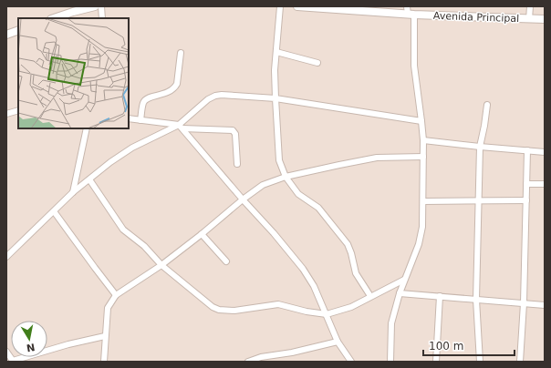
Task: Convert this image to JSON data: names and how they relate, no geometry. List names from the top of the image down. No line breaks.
{"streets":{"main road":["Avenida Principal"]},"scale_bar":"100 m","north":"bottom"}
